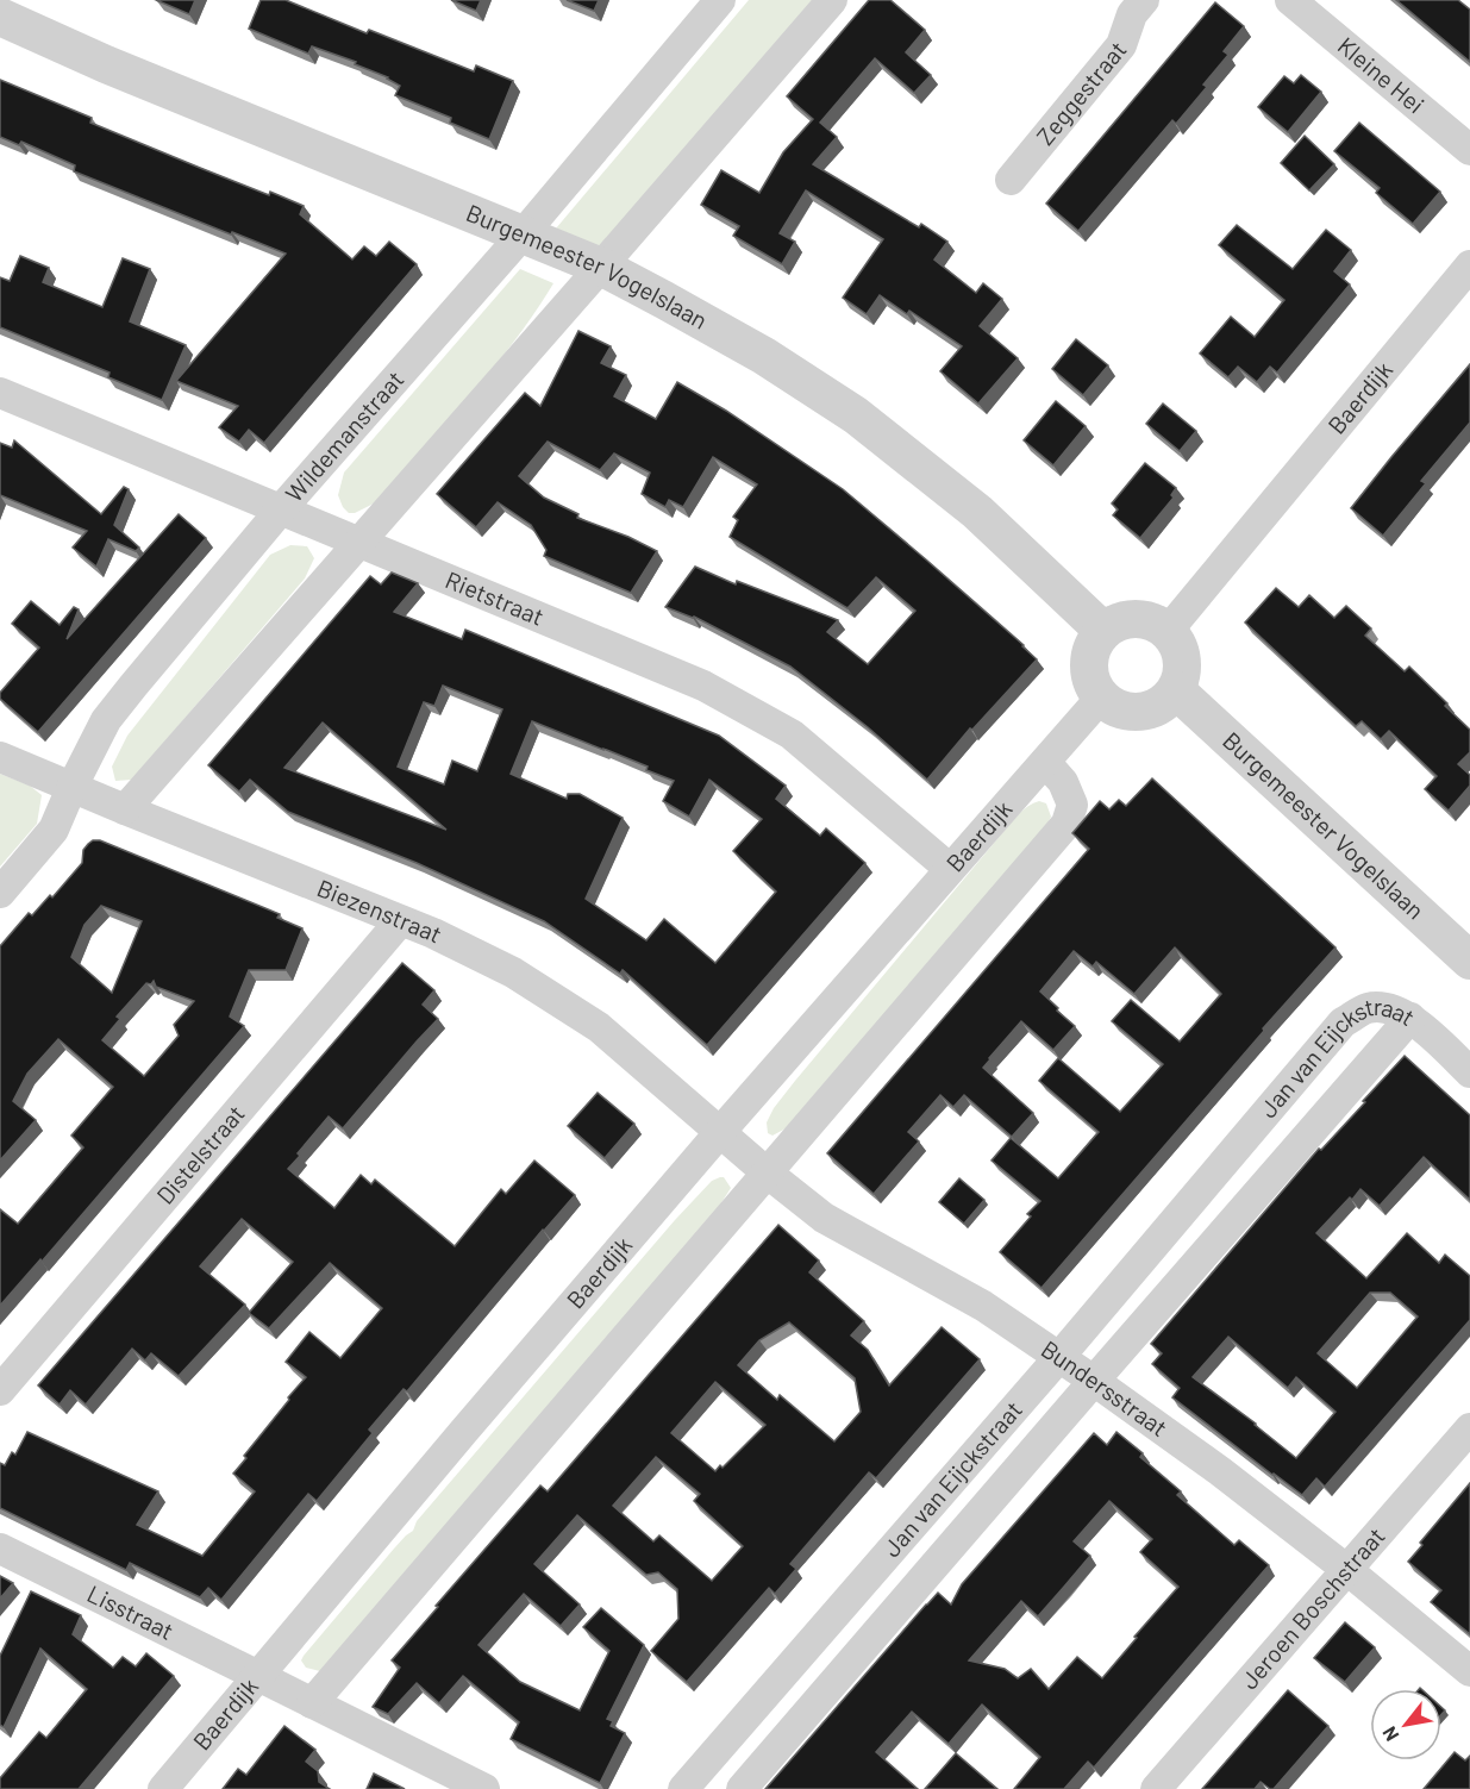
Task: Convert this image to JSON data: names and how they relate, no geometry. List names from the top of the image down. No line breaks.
{"streets":{"street":["Kleine Hei","Zeggestraat","Burgemeester Vogelslaan","Baerdijk","Wildemanstraat","Rietstraat","Biezenstraat","Jan van Eijckstraat","Distelstraat","Bundersstraat","Jeroen Boschstraat","Lisstraat"]},"crossings":[["Burgemeester Vogelslaan","Baerdijk"],["Burgemeester Vogelslaan","Wildemanstraat"],["Baerdijk","Rietstraat"],["Baerdijk","Biezenstraat"],["Baerdijk","Bundersstraat"],["Baerdijk","Lisstraat"],["Wildemanstraat","Rietstraat"],["Wildemanstraat","Biezenstraat"],["Biezenstraat","Distelstraat"],["Biezenstraat","Bundersstraat"],["Jan van Eijckstraat","Bundersstraat"],["Bundersstraat","Jeroen Boschstraat"]],"north":"bottom left"}
